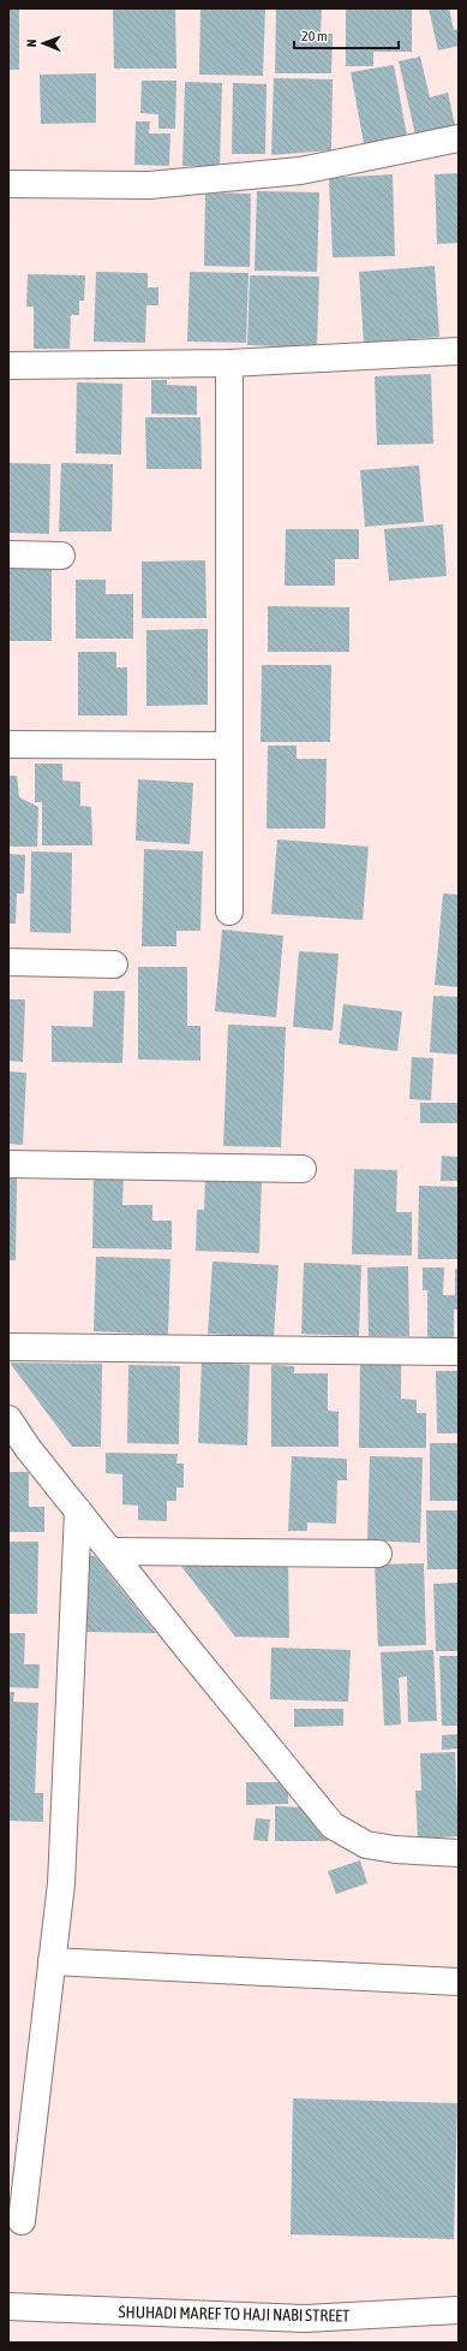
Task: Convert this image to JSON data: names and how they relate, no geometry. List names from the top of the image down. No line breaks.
{"streets":{"street":["SHUHADI MAREF TO HAJI NABI STREET"]},"scale_bar":"20 m","north":"left"}
